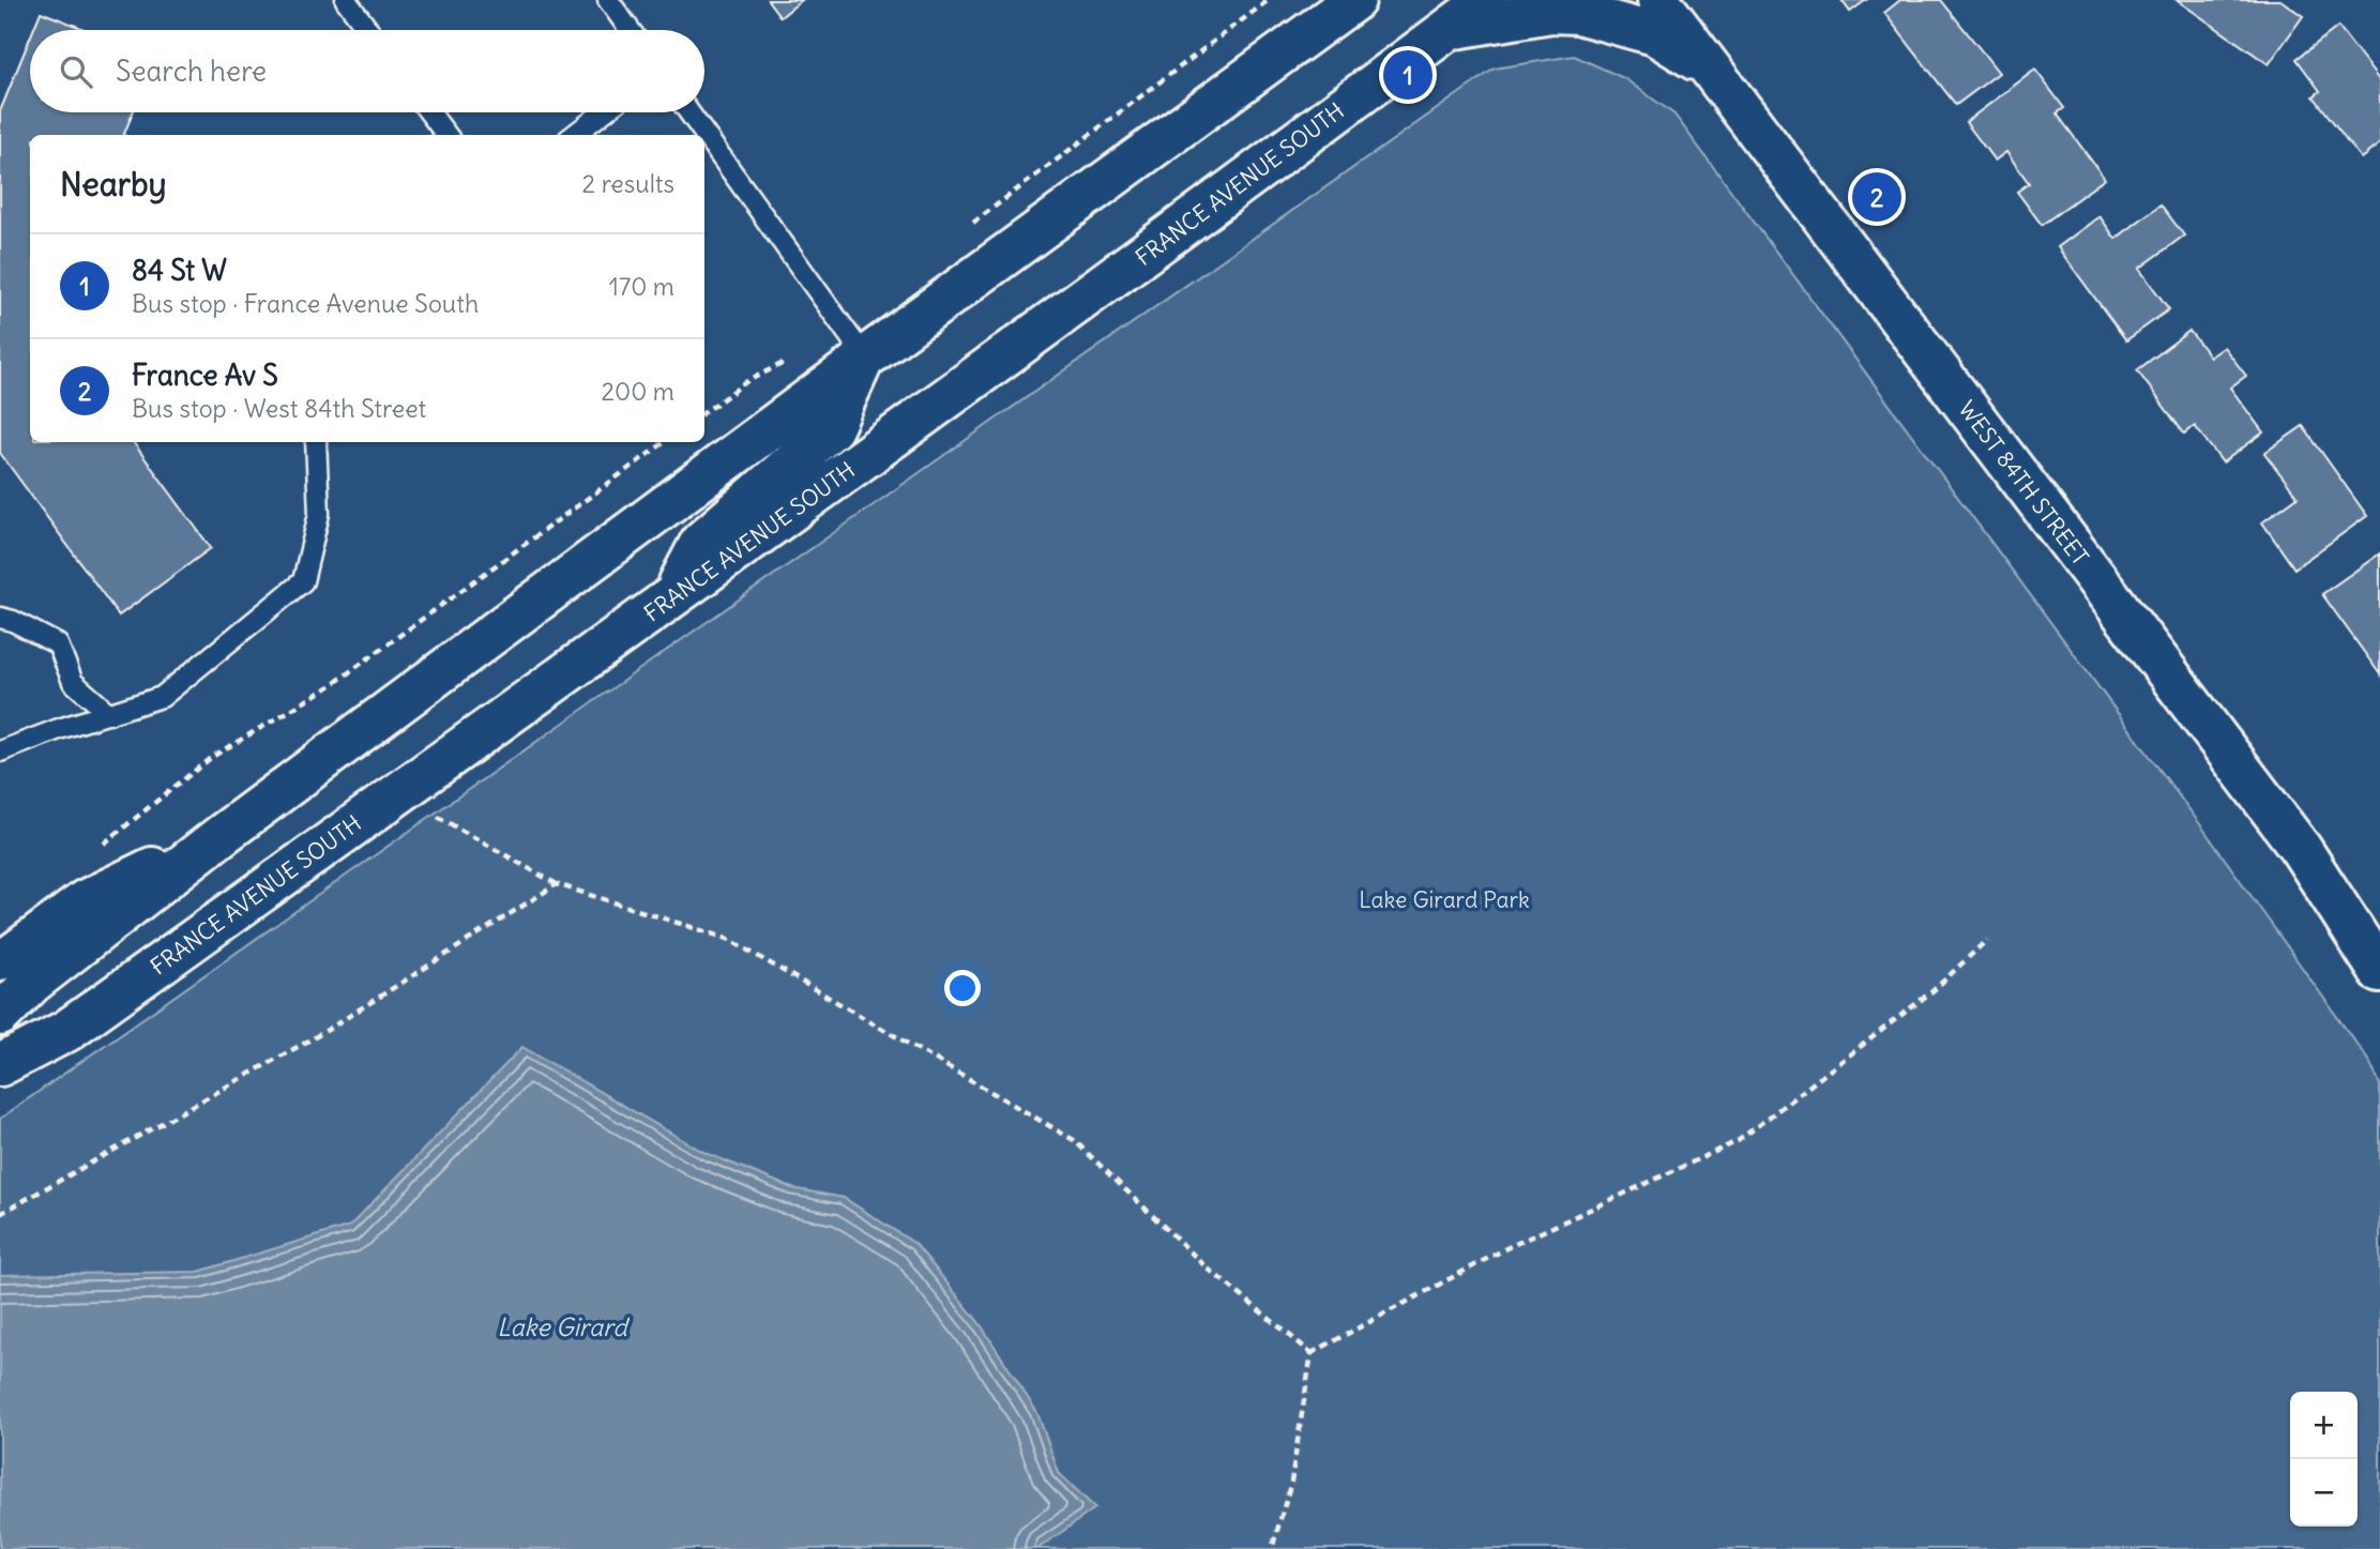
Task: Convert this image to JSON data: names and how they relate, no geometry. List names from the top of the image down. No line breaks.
{"streets":{"main road":["FRANCE AVENUE SOUTH","WEST 84TH STREET"]},"water":["Lake Girard"],"parks":["Lake Girard Park"],"page":{"search":"Search here","pins":["1","2"],"heading":["Nearby","2 results"],"list":[{"mark":"1","name":"84 St W","note":"Bus stop · France Avenue South","value":"170 m"},{"mark":"2","name":"France Av S","note":"Bus stop · West 84th Street","value":"200 m"}],"map_buttons":["+","−"]}}
